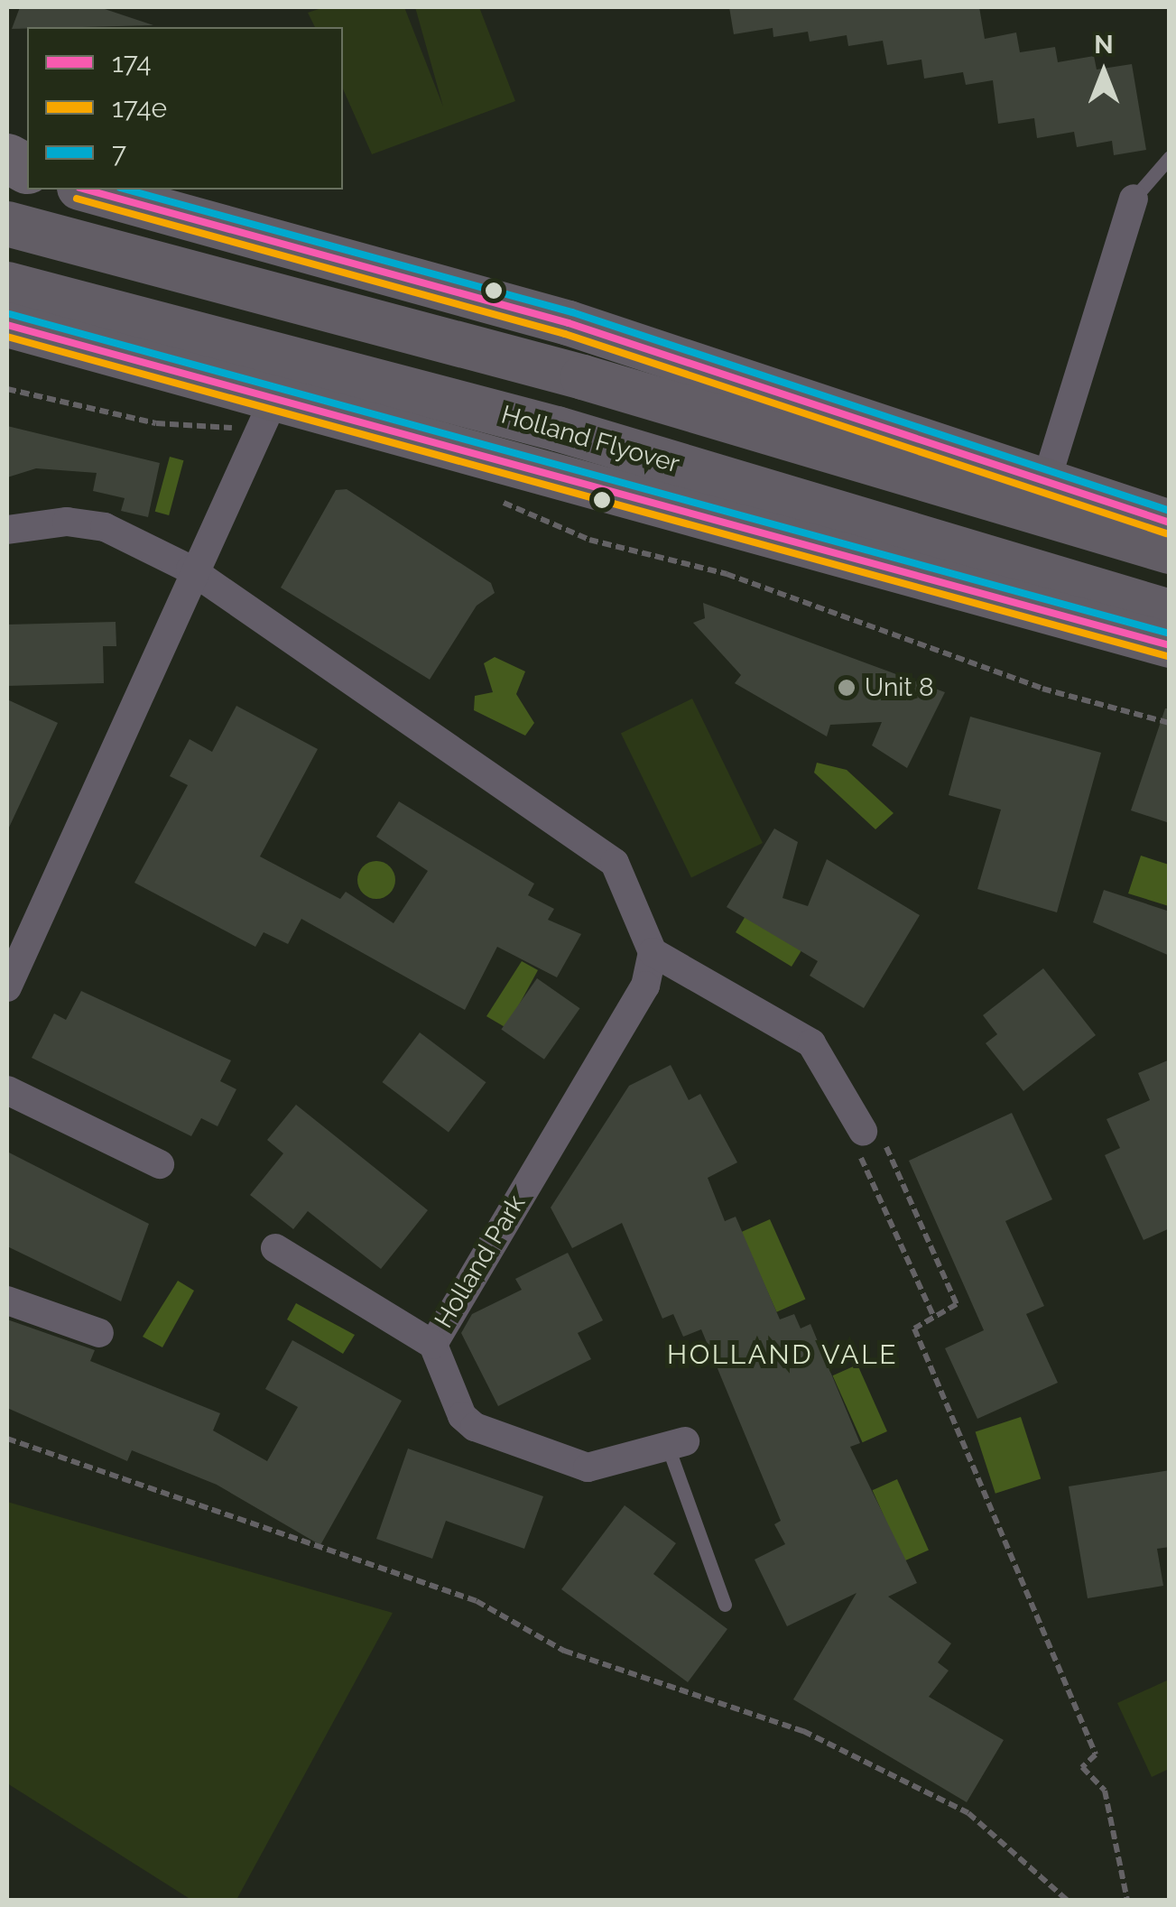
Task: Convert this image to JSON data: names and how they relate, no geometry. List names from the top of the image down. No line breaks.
{"streets":{"main road":["Holland Flyover"],"street":["Holland Park"]},"districts":["HOLLAND VALE"],"places":["Unit 8"],"lines":["transit line 174","transit line 7","transit line 174e"],"legend":["174","174e","7"],"north":"top"}
